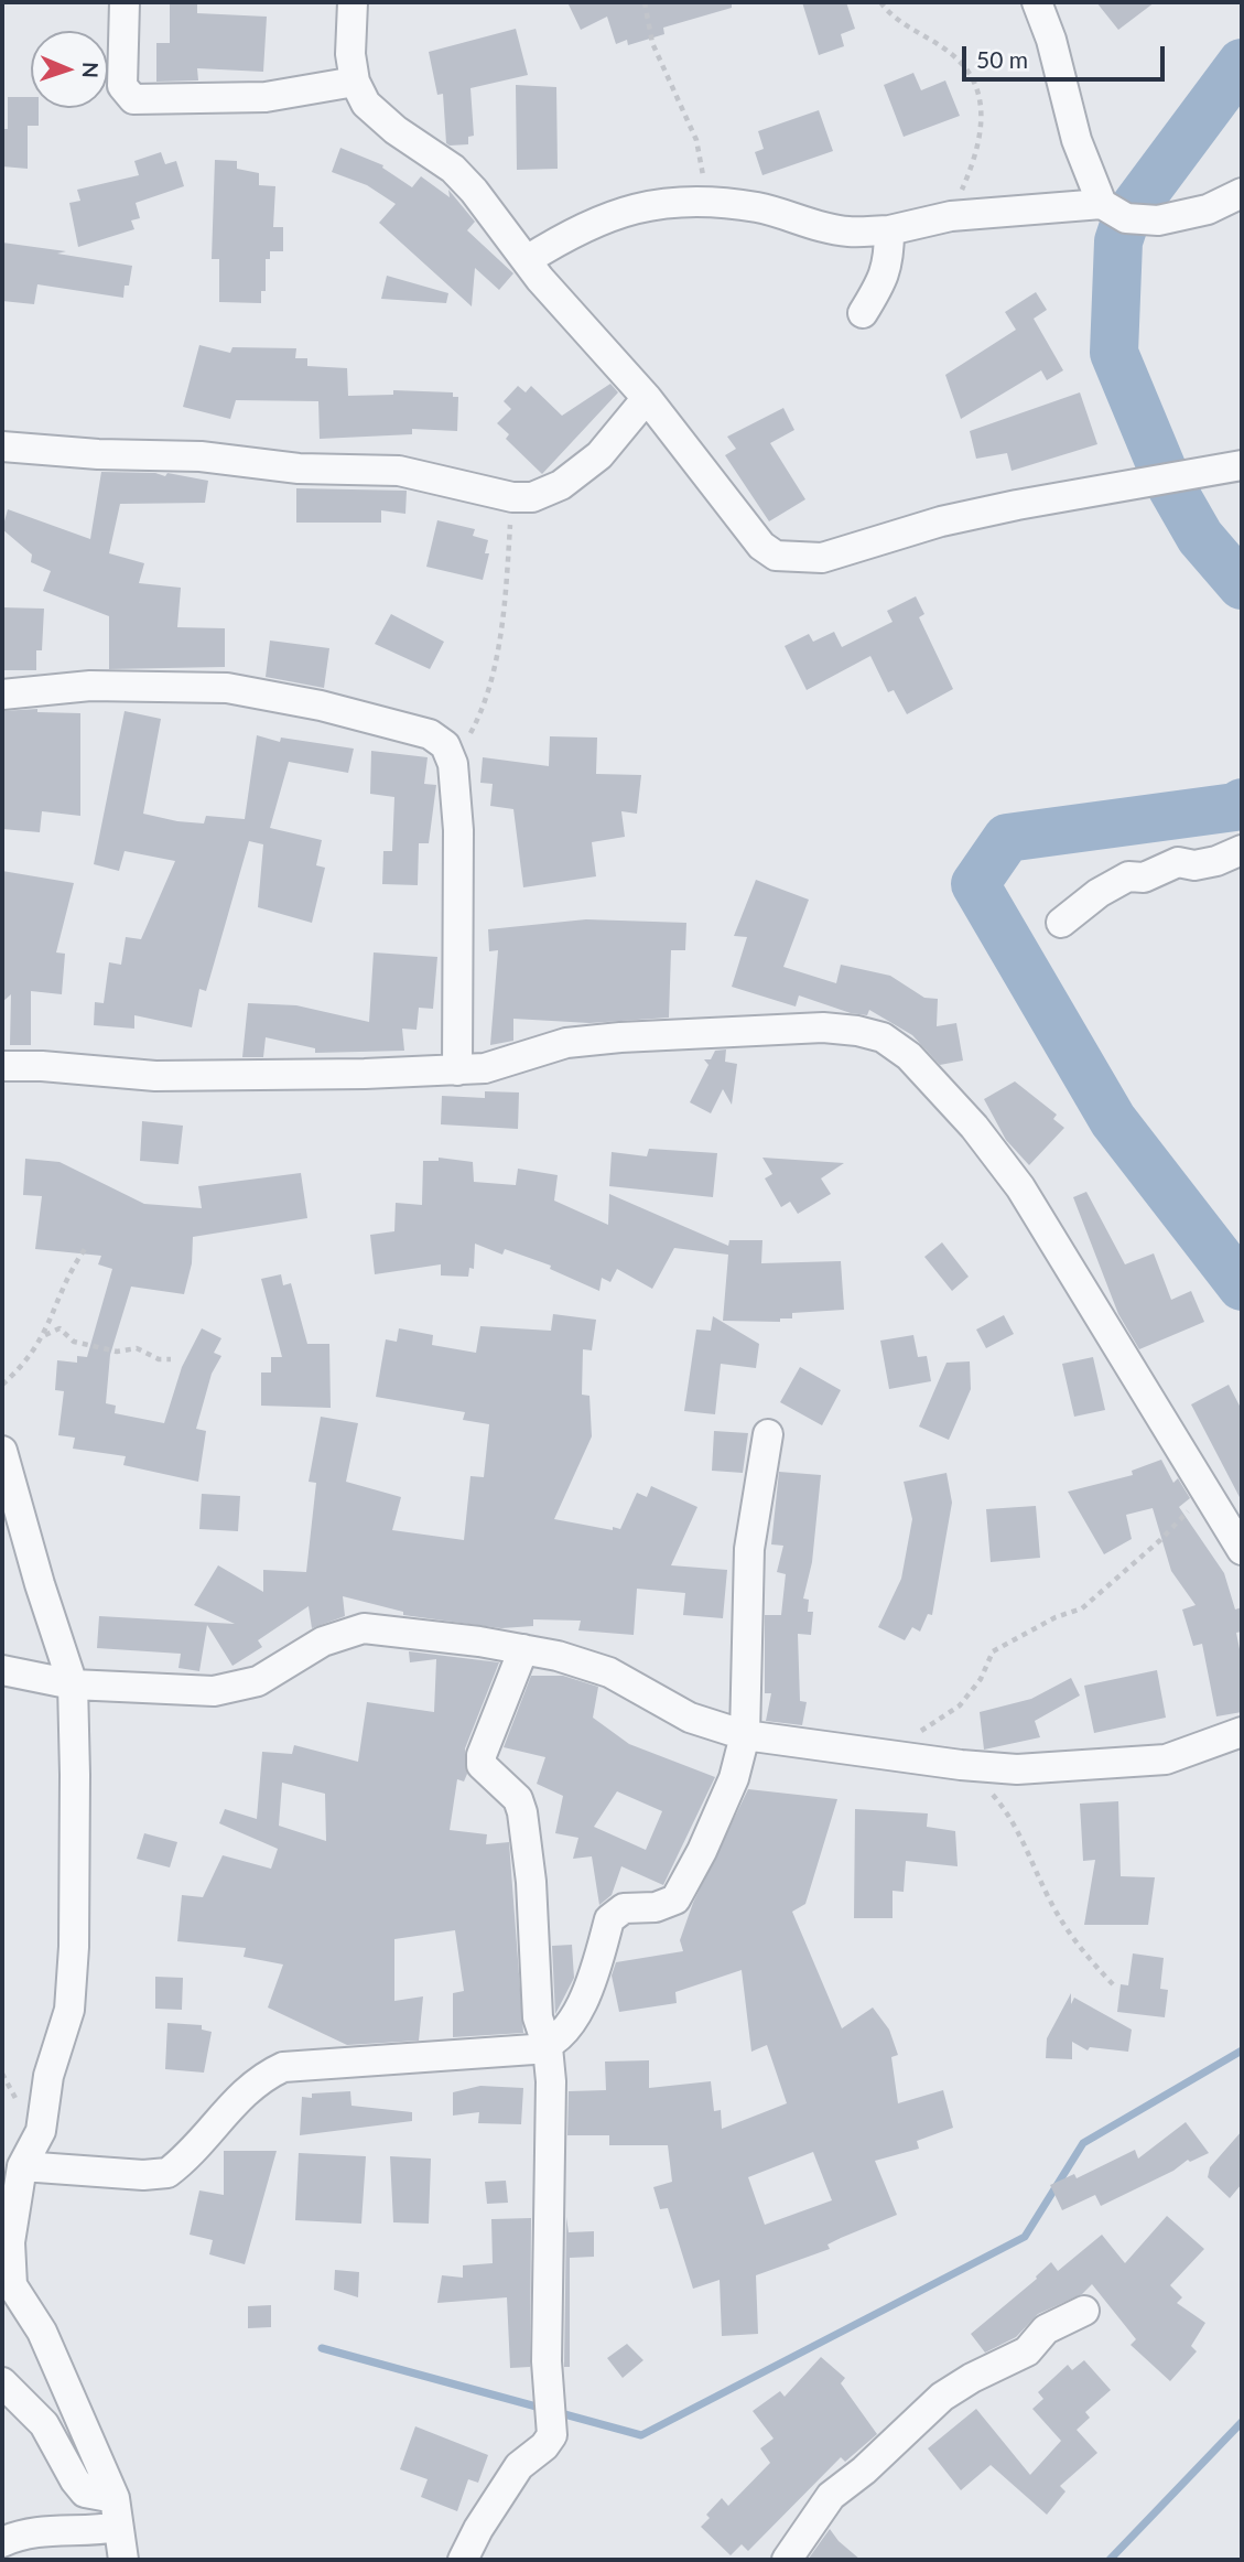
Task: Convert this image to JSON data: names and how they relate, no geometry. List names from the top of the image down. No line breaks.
{"scale_bar":"50 m","north":"right"}
